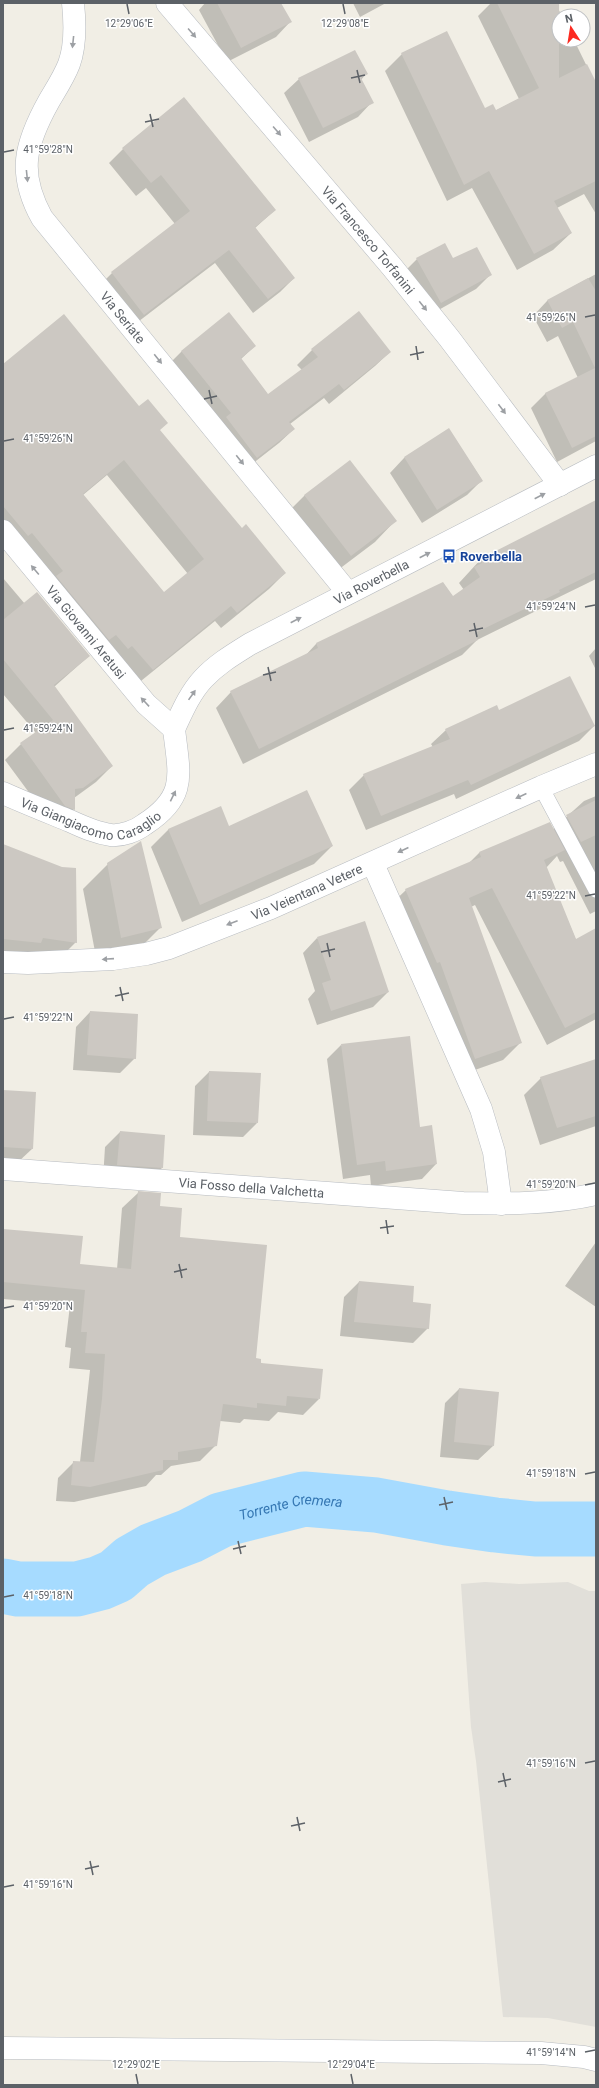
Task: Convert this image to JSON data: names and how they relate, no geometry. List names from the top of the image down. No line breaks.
{"streets":{"street":["Via Francesco Torfanini","Via Seriate","Via Roverbella","Via Giovanni Aretusi","Via Giangiacomo Caraglio","Via Veientana Vetere","Via Fosso della Valchetta"]},"crossings":[["Via Francesco Torfanini","Via Roverbella"],["Via Seriate","Via Roverbella"],["Via Roverbella","Via Giovanni Aretusi"],["Via Roverbella","Via Giangiacomo Caraglio"],["Via Giovanni Aretusi","Via Giangiacomo Caraglio"]],"one_way":["Via Francesco Torfanini","Via Seriate","Via Roverbella","Via Giovanni Aretusi","Via Veientana Vetere"],"water":["Torrente Cremera"],"places":{"bus stop":["Roverbella"]},"north":"top","coordinates":["12°29'06\"E","12°29'08\"E","41°59'28\"N","41°59'26\"N","41°59'24\"N","41°59'22\"N","41°59'20\"N","41°59'18\"N","41°59'16\"N","41°59'14\"N","12°29'02\"E","12°29'04\"E"]}
